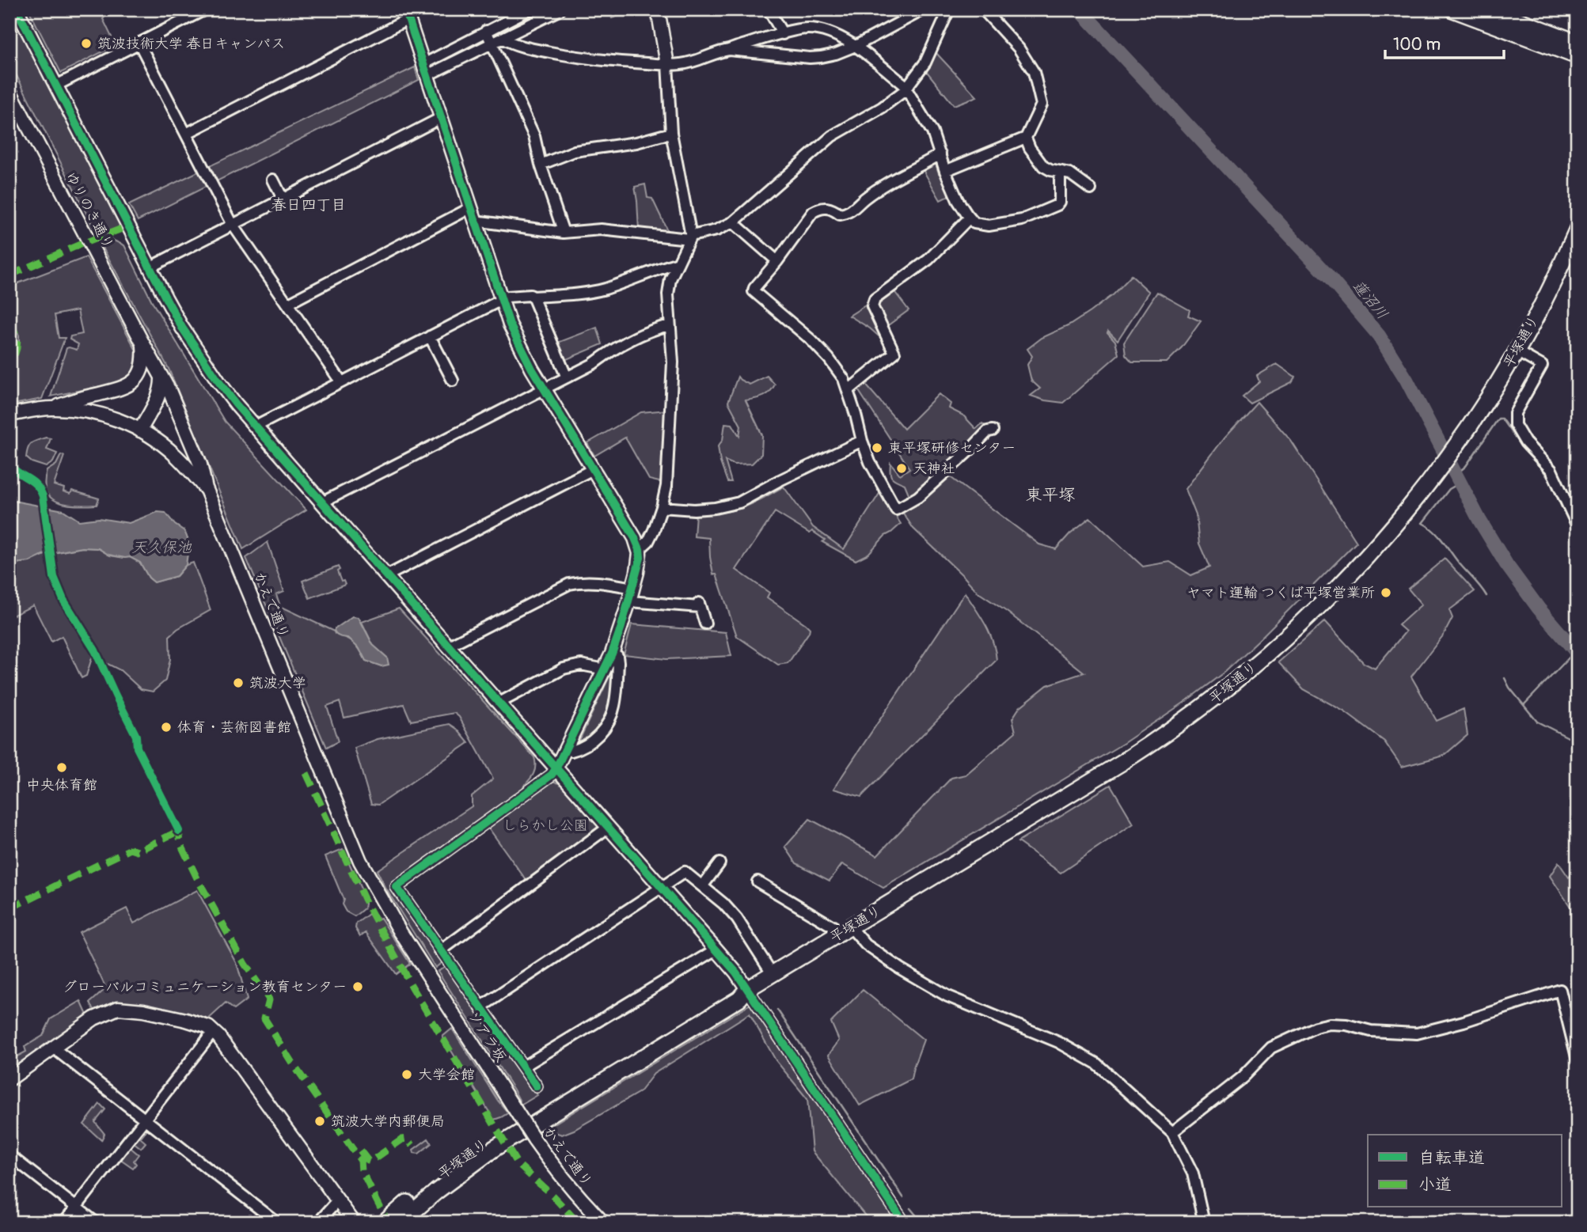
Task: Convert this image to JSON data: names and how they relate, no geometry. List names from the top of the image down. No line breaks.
{"streets":{"main road":["平塚通り"],"street":["ゆりのき通り","かえで通り","ソアラ坂"]},"crossings":[["かえで通り","ソアラ坂"]],"districts":["春日四丁目","東平塚"],"water":["蓮沼川","天久保池"],"parks":["しらかし公園"],"places":["筑波技術大学 春日キャンパス","東平塚研修センター","天神社","ヤマト運輸 つくば平塚営業所","筑波大学","体育・芸術図書館","中央体育館","グローバルコミュニケーション教育センター","大学会館","筑波大学内郵便局"],"legend":["自転車道","小道"],"scale_bar":"100 m"}
